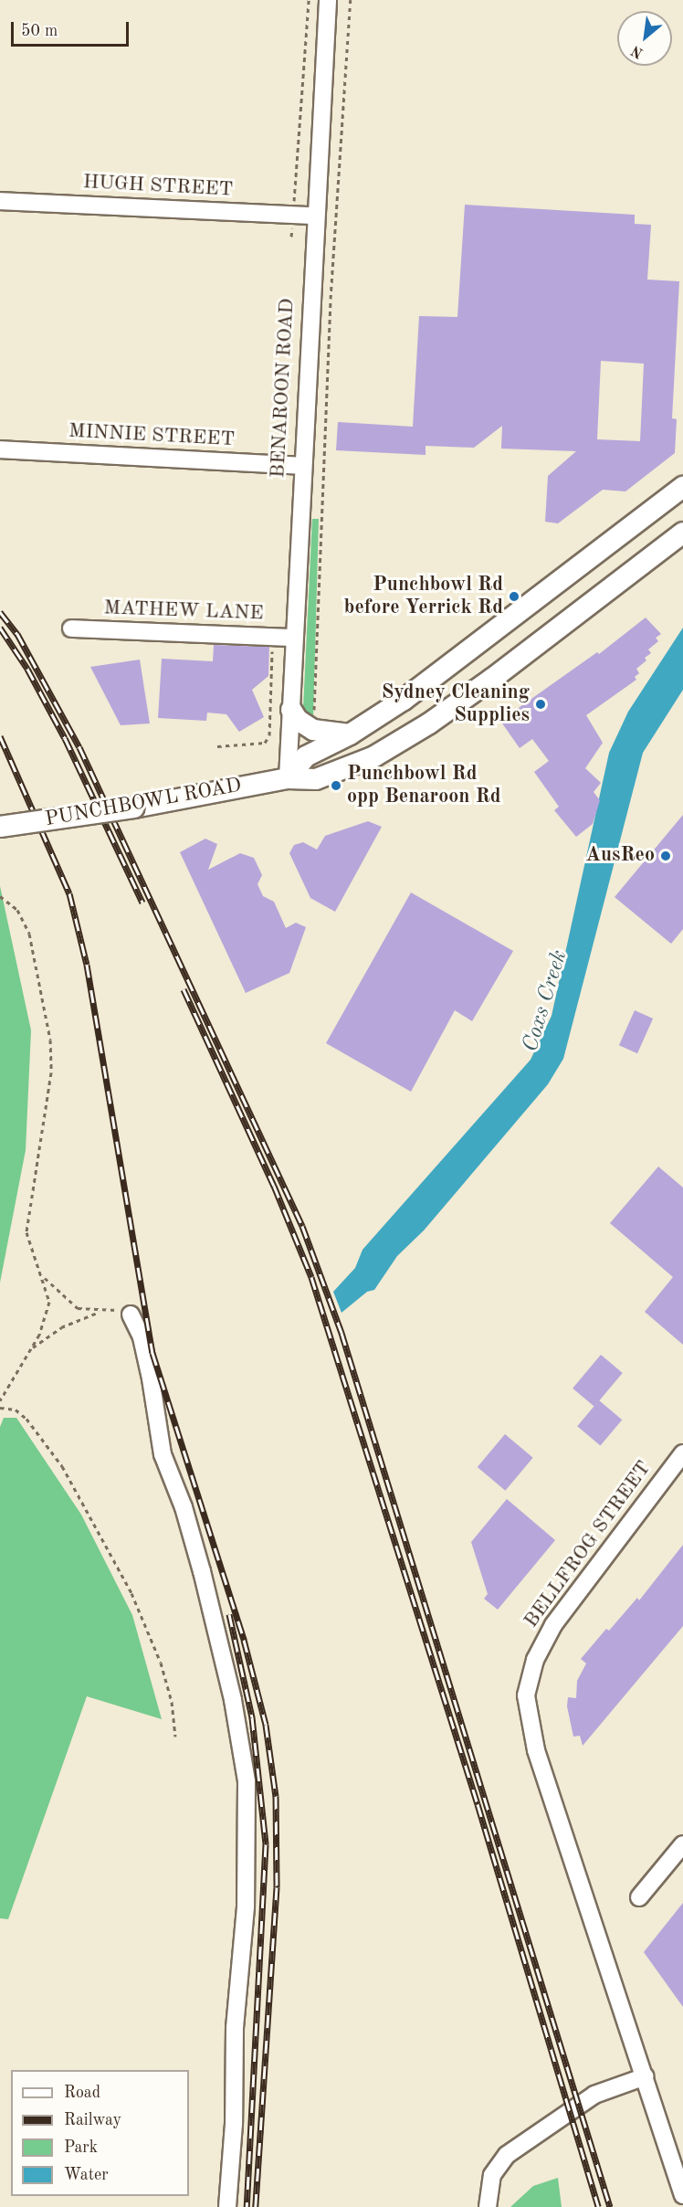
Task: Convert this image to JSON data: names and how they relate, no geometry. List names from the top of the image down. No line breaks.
{"streets":{"main road":["PUNCHBOWL ROAD"],"street":["HUGH STREET","BENAROON ROAD","MINNIE STREET","MATHEW LANE","BELLFROG STREET"]},"crossings":[["HUGH STREET","BENAROON ROAD"],["BENAROON ROAD","MINNIE STREET"],["BENAROON ROAD","MATHEW LANE"],["BENAROON ROAD","PUNCHBOWL ROAD"]],"water":["Coxs Creek"],"places":["Punchbowl Rd before Yerrick Rd","Sydney Cleaning Supplies","Punchbowl Rd opp Benaroon Rd","AusReo"],"legend":["Road","Railway","Park","Water"],"scale_bar":"50 m","north":"bottom left"}
